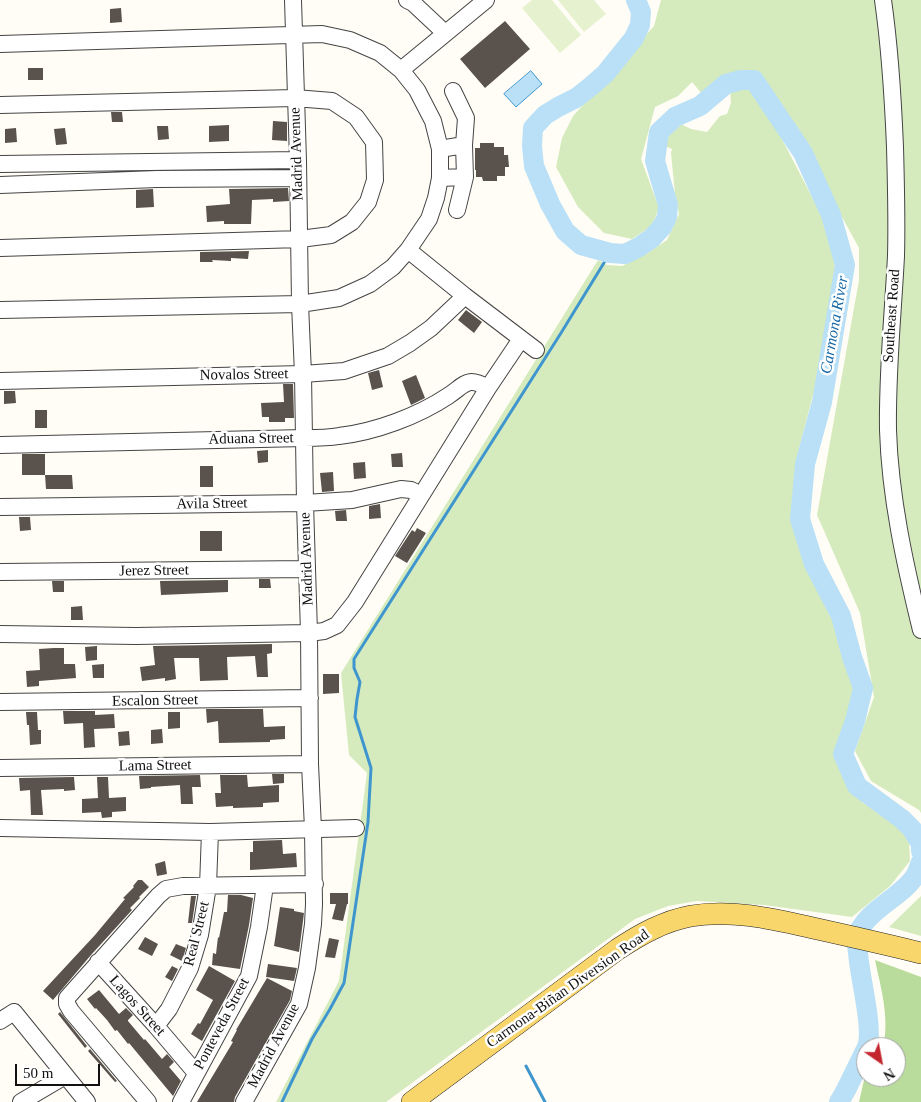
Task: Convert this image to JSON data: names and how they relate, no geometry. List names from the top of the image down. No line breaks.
{"streets":{"main road":["Carmona-Biñan Diversion Road"],"street":["Madrid Avenue","Southeast Road","Novalos Street","Aduana Street","Avila Street","Jerez Street","Escalon Street","Lama Street","Real Street","Lagos Street","Ponteveda Street"]},"crossings":[["Madrid Avenue","Novalos Street"],["Madrid Avenue","Aduana Street"],["Madrid Avenue","Avila Street"],["Madrid Avenue","Jerez Street"],["Madrid Avenue","Escalon Street"],["Madrid Avenue","Lama Street"],["Real Street","Lagos Street"],["Lagos Street","Ponteveda Street"]],"water":["Carmona River"],"scale_bar":"50 m","north":"bottom right"}
